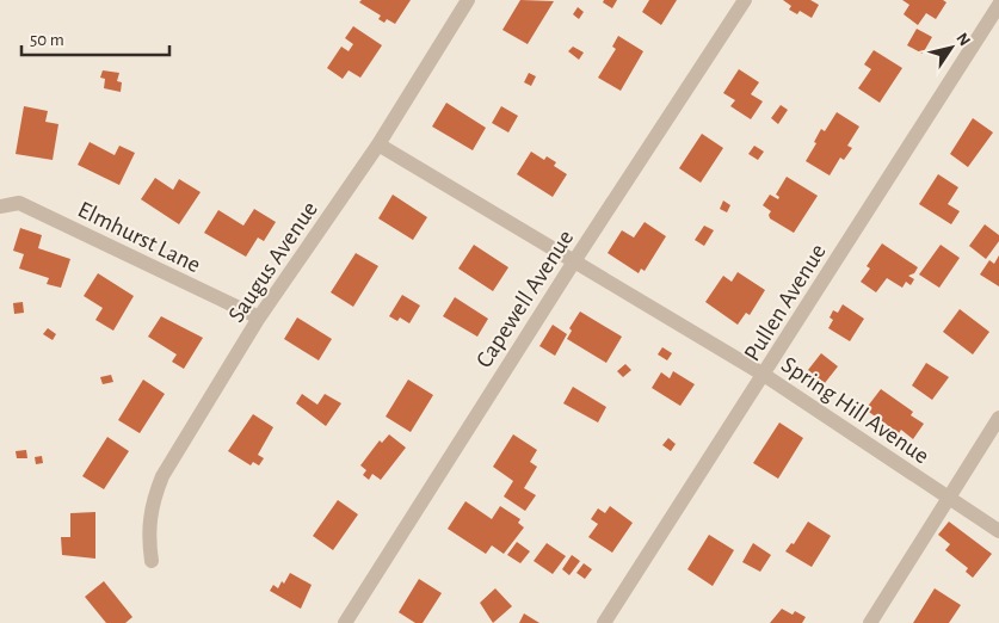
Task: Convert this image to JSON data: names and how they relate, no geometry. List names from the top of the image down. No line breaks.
{"streets":{"street":["Elmhurst Lane","Saugus Avenue","Capewell Avenue","Pullen Avenue","Spring Hill Avenue"]},"crossings":[["Elmhurst Lane","Saugus Avenue"],["Saugus Avenue","Spring Hill Avenue"],["Capewell Avenue","Spring Hill Avenue"],["Pullen Avenue","Spring Hill Avenue"]],"scale_bar":"50 m","north":"top right"}
